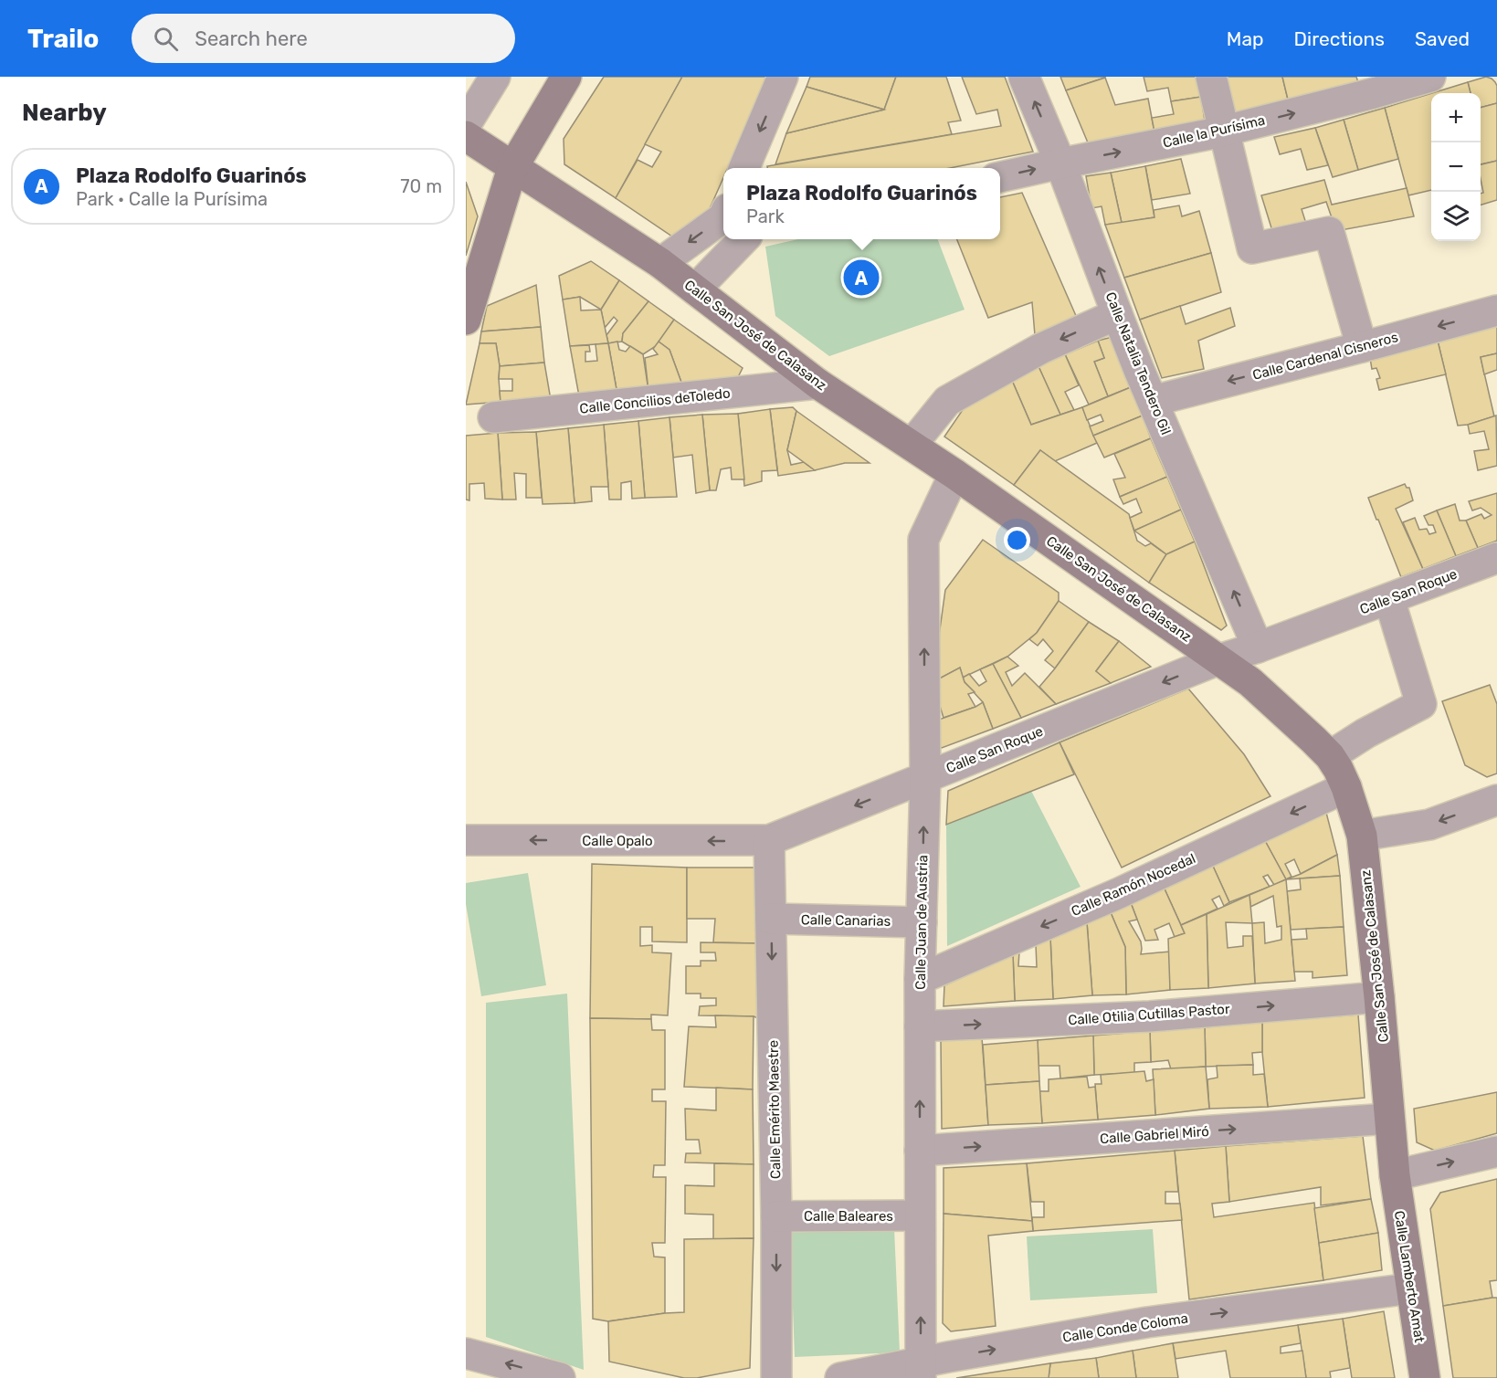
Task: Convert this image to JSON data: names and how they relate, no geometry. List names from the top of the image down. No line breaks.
{"streets":{"street":["Calle la Purísima","Calle San José de Calasanz","Calle Cardenal Cisneros","Calle Natalia Tendero Gil","Calle Concilios deToledo","Calle San Roque","Calle Opalo","Calle Ramón Nocedal","Calle Canarias","Calle Juan de Austria","Calle Otilia Cutillas Pastor","Calle Emérito Maestre","Calle Gabriel Miró","Calle Baleares","Calle Lamberto Amat","Calle Conde Coloma"]},"crossings":[["Calle la Purísima","Calle Natalia Tendero Gil"],["Calle San José de Calasanz","Calle Concilios deToledo"],["Calle San José de Calasanz","Calle San Roque"],["Calle San José de Calasanz","Calle Ramón Nocedal"],["Calle San José de Calasanz","Calle Juan de Austria"],["Calle San José de Calasanz","Calle Otilia Cutillas Pastor"],["Calle San José de Calasanz","Calle Gabriel Miró"],["Calle San José de Calasanz","Calle Lamberto Amat"],["Calle Cardenal Cisneros","Calle Natalia Tendero Gil"],["Calle Natalia Tendero Gil","Calle San Roque"],["Calle San Roque","Calle Opalo"],["Calle San Roque","Calle Juan de Austria"],["Calle San Roque","Calle Emérito Maestre"],["Calle Opalo","Calle Emérito Maestre"],["Calle Ramón Nocedal","Calle Juan de Austria"],["Calle Canarias","Calle Juan de Austria"],["Calle Canarias","Calle Emérito Maestre"],["Calle Juan de Austria","Calle Otilia Cutillas Pastor"],["Calle Juan de Austria","Calle Gabriel Miró"],["Calle Juan de Austria","Calle Baleares"],["Calle Juan de Austria","Calle Conde Coloma"],["Calle Emérito Maestre","Calle Baleares"],["Calle Lamberto Amat","Calle Conde Coloma"]],"one_way":["Calle la Purísima","Calle Cardenal Cisneros","Calle Natalia Tendero Gil","Calle San Roque","Calle Opalo","Calle Ramón Nocedal","Calle Juan de Austria","Calle Otilia Cutillas Pastor","Calle Emérito Maestre","Calle Gabriel Miró","Calle Conde Coloma"],"page":{"header":"Trailo","search":"Search here","nav":["Map","Directions","Saved"],"heading":"Nearby","map_buttons":["+","−"],"list":[{"mark":"A","name":"Plaza Rodolfo Guarinós","note":"Park · Calle la Purísima","value":"70 m"}],"popup":["Plaza Rodolfo Guarinós","Park"],"pins":"A"}}
